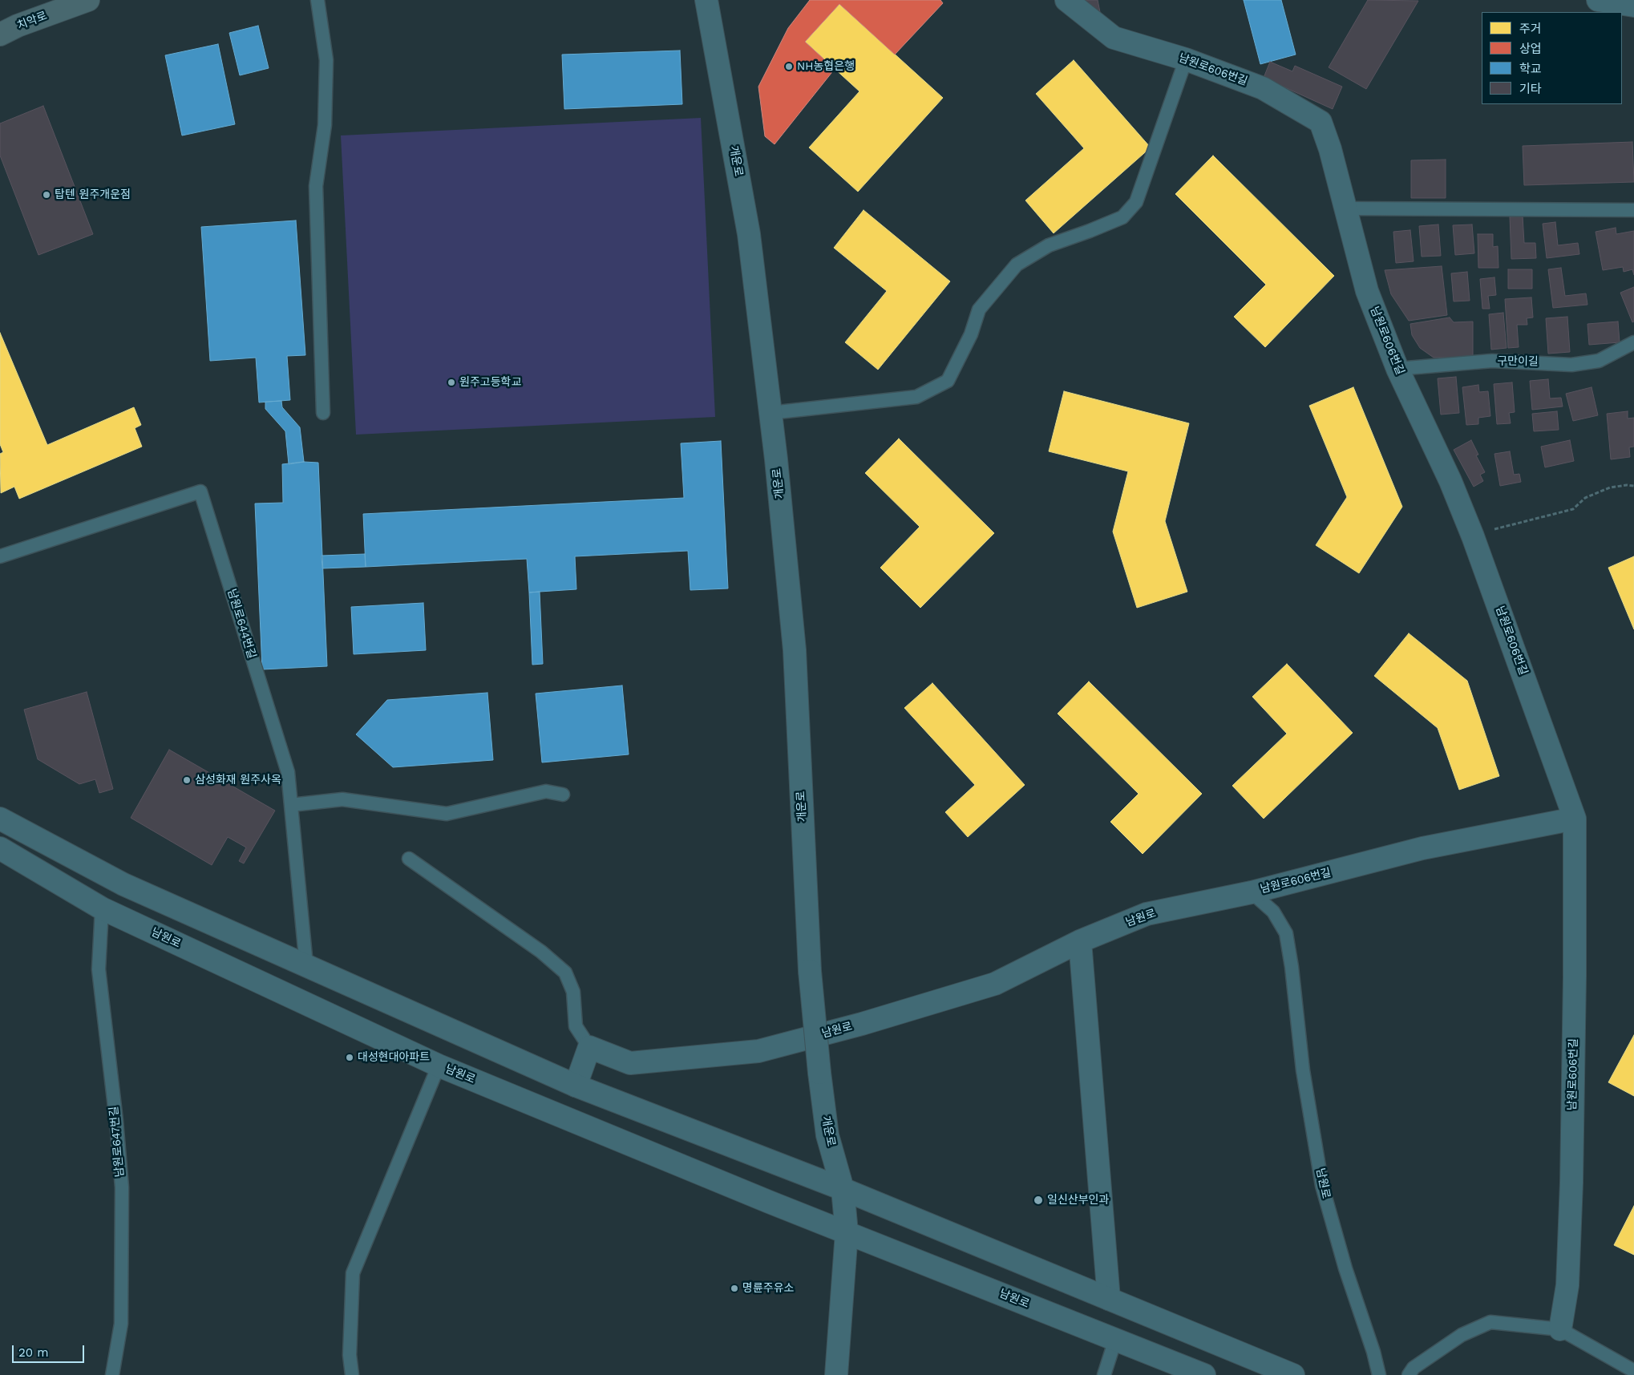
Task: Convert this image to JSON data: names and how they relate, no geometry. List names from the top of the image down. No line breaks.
{"streets":{"main road":["치악로"],"street":["남원로606번길","개운로","남원로"],"lane":["구만이길","남원로644번길","남원로647번길"]},"crossings":[["남원로606번길","구만이길"],["남원로606번길","남원로"],["남원로","남원로647번길"]],"places":["NH농협은행","탑텐 원주개운점","원주고등학교","삼성화재 원주사옥","대성현대아파트","일신산부인과","명륜주유소"],"legend":["주거","상업","학교","기타"],"scale_bar":"20 m"}
